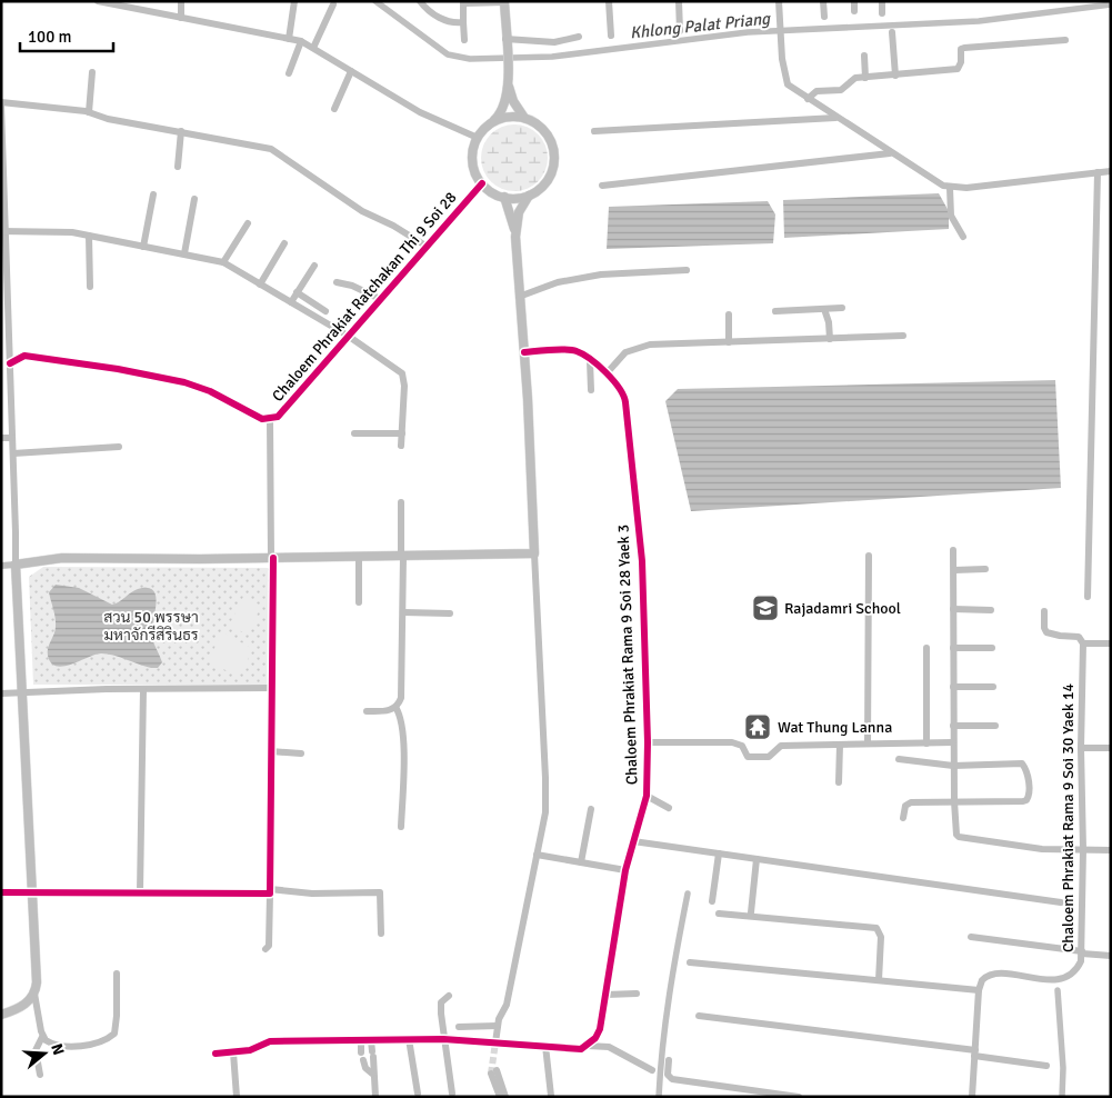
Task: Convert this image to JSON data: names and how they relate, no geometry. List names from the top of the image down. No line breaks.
{"streets":{"street":["Chaloem Phrakiat Ratchakan Thi 9 Soi 28","Chaloem Phrakiat Rama 9 Soi 28 Yaek 3","Chaloem Phrakiat Rama 9 Soi 30 Yaek 14"]},"water":["Khlong Palat Priang"],"parks":["สวน 50 พรรษา มหาจักรีสิรินธร"],"places":{"school or university":["Rajadamri School"],"temple":["Wat Thung Lanna"]},"scale_bar":"100 m","north":"right"}
